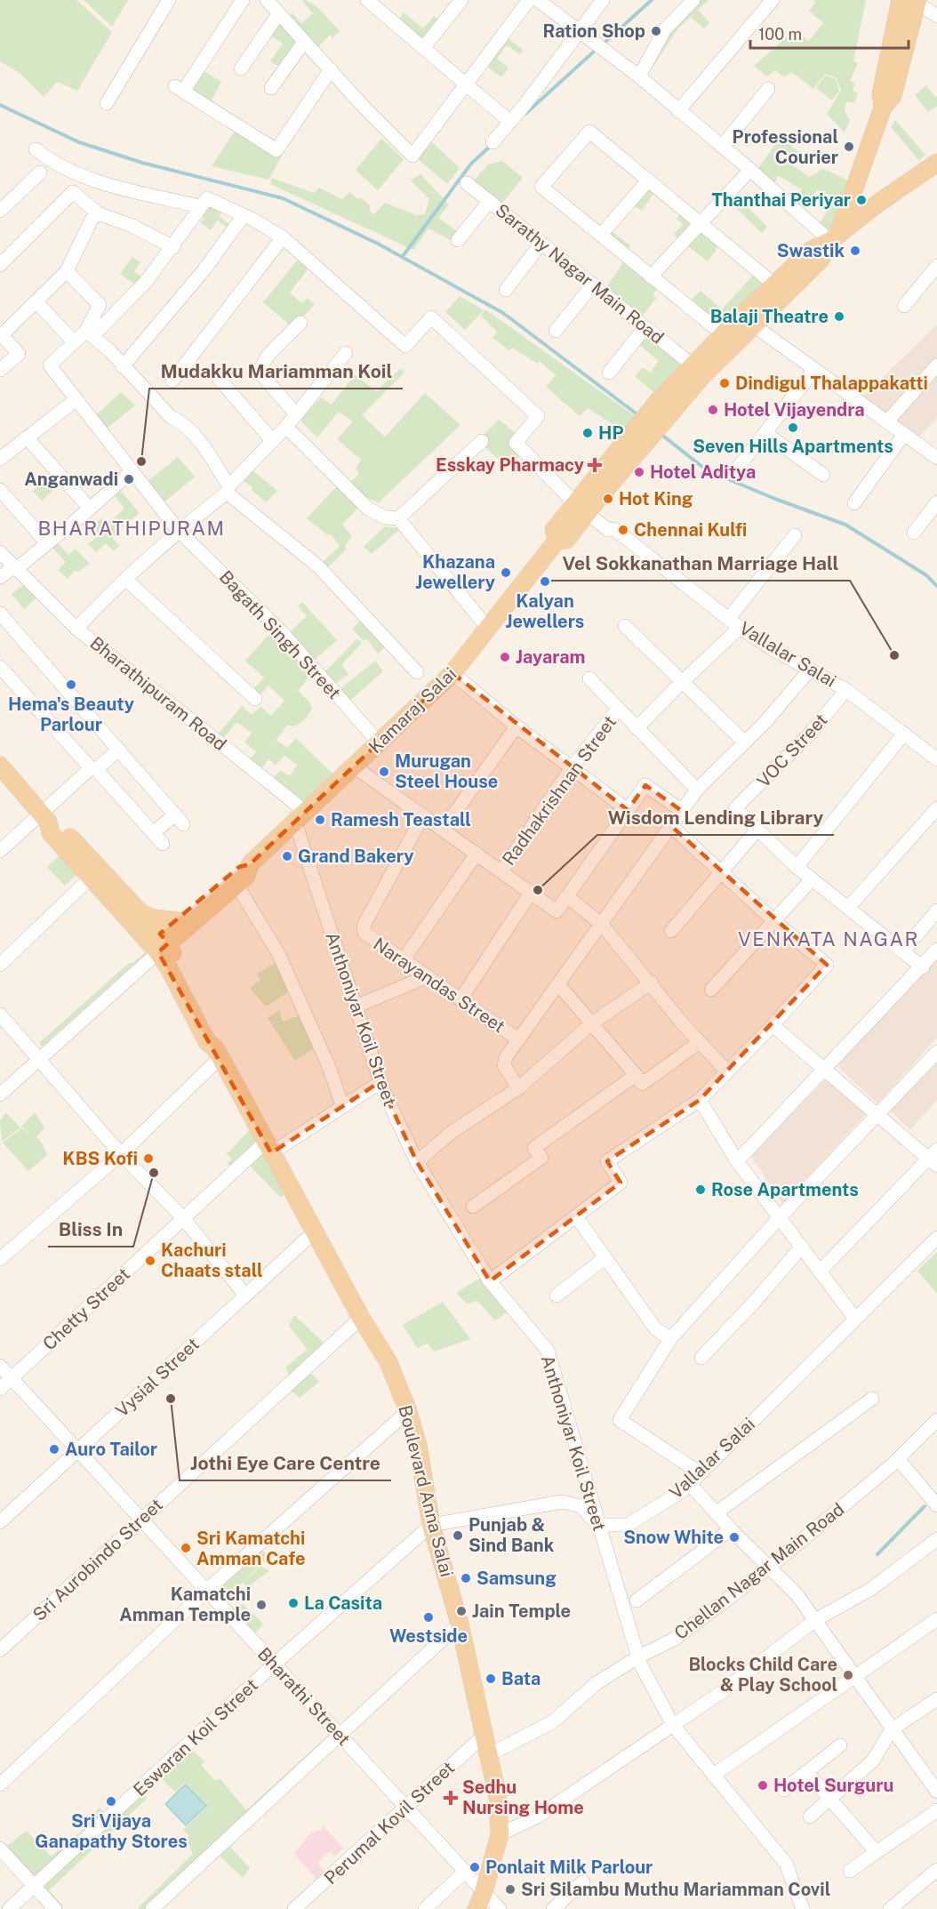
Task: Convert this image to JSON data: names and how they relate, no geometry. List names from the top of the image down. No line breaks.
{"streets":{"main road":["Kamaraj Salai","Boulevard Anna Salai"],"street":["Sarathy Nagar Main Road","Bagath Singh Street","Vallalar Salai","Bharathipuram Road","VOC Street","Radhakrishnan Street","Narayandas Street","Anthoniyar Koil Street","Chetty Street","Vysial Street","Sri Aurobindo Street","Chellan Nagar Main Road","Bharathi Street","Eswaran Koil Street","Perumal Kovil Street"]},"crossings":[["Sarathy Nagar Main Road","Kamaraj Salai"],["Bagath Singh Street","Kamaraj Salai"],["Vallalar Salai","Kamaraj Salai"],["Vallalar Salai","VOC Street"],["Vallalar Salai","Anthoniyar Koil Street"],["Bharathipuram Road","Kamaraj Salai"],["Bharathipuram Road","Anthoniyar Koil Street"],["Kamaraj Salai","Anthoniyar Koil Street"],["Kamaraj Salai","Boulevard Anna Salai"],["Anthoniyar Koil Street","Chetty Street"],["Anthoniyar Koil Street","Chellan Nagar Main Road"],["Chetty Street","Boulevard Anna Salai"],["Chetty Street","Bharathi Street"],["Vysial Street","Boulevard Anna Salai"],["Vysial Street","Bharathi Street"],["Boulevard Anna Salai","Sri Aurobindo Street"],["Boulevard Anna Salai","Chellan Nagar Main Road"],["Boulevard Anna Salai","Bharathi Street"],["Boulevard Anna Salai","Eswaran Koil Street"],["Boulevard Anna Salai","Perumal Kovil Street"],["Sri Aurobindo Street","Bharathi Street"],["Bharathi Street","Eswaran Koil Street"],["Bharathi Street","Perumal Kovil Street"]],"districts":["BHARATHIPURAM","VENKATA NAGAR"],"places":{"other":["Ration Shop","Professional Courier","Thanthai Periyar","Swastik","Balaji Theatre","Dindigul Thalappakatti","Hotel Vijayendra","Seven Hills Apartments","HP","Mudakku Mariamman Koil","Hotel Aditya","Anganwadi","Hot King","Chennai Kulfi","Khazana Jewellery","Kalyan Jewellers","Vel Sokkanathan Marriage Hall","Jayaram","Hema's Beauty Parlour","Murugan Steel House","Ramesh Teastall","Grand Bakery","Wisdom Lending Library","KBS Kofi","Bliss In","Rose Apartments","Kachuri Chaats stall","Jothi Eye Care Centre","Auro Tailor","Punjab & Sind Bank","Snow White","Sri Kamatchi Amman Cafe","Samsung","La Casita","Kamatchi Amman Temple","Jain Temple","Westside","Blocks Child Care & Play School","Bata","Hotel Surguru","Sri Vijaya Ganapathy Stores","Ponlait Milk Parlour","Sri Silambu Muthu Mariamman Covil"],"health":["Esskay Pharmacy","Sedhu Nursing Home"]},"scale_bar":"100 m"}
